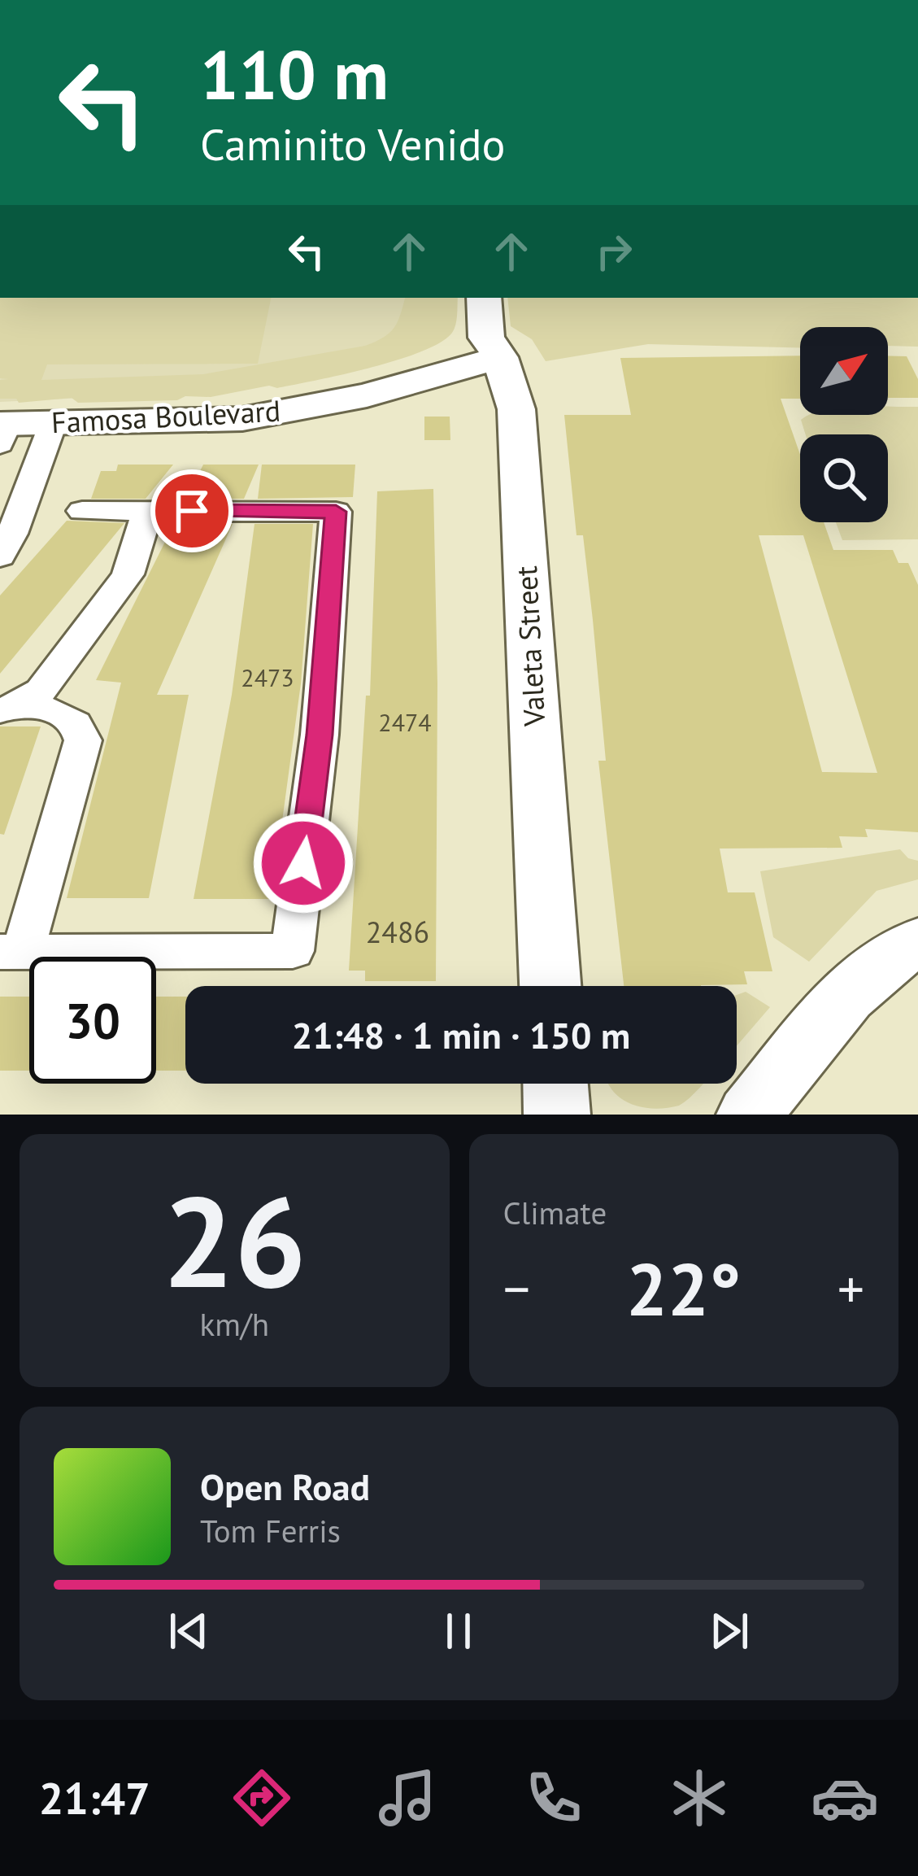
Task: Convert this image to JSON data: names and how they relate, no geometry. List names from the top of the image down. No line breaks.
{"streets":{"street":["Famosa Boulevard","Valeta Street"]},"crossings":[["Famosa Boulevard","Valeta Street"]],"house_numbers":["2473","2474","2486"],"north":"top right","page":{"turn":["110 m","Caminito Venido"],"limit":"30","trip":"21:48 · 1 min · 150 m","tile":[["26","km/h"],"Climate"],"heat":["−","22°","+"],"song":["Open Road","Tom Ferris"],"tabs":"21:47"}}
